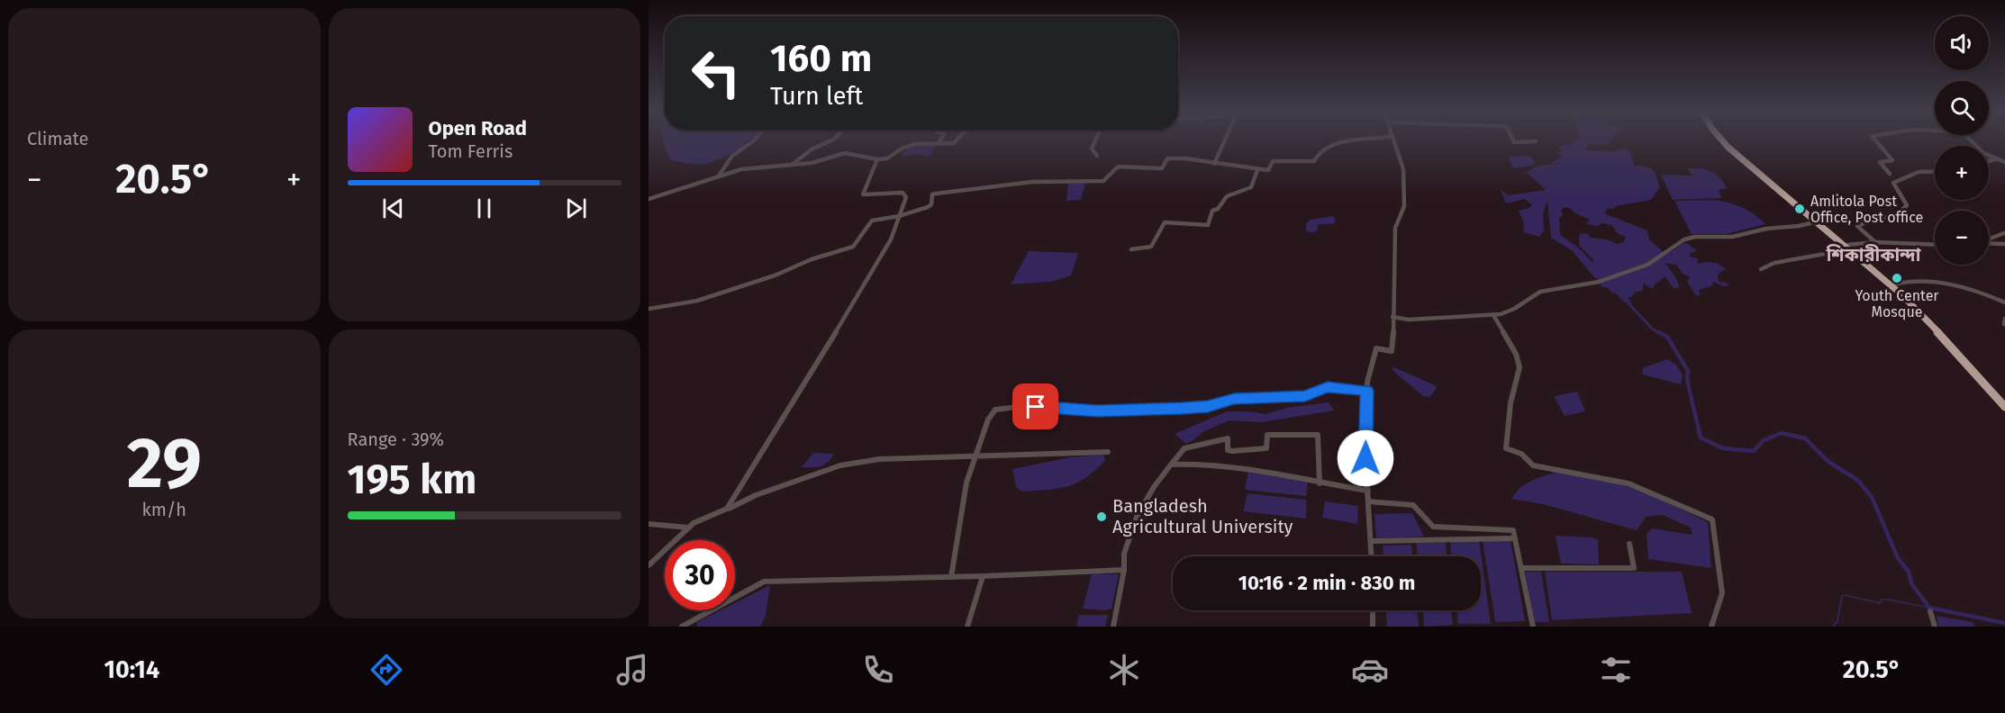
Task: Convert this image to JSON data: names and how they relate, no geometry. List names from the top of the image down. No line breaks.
{"districts":["শিকারীকান্দা"],"places":["Amlitola Post Office, Post office","Youth Center Mosque","Bangladesh Agricultural University"],"page":{"tile":["Climate",["29","km/h"],["Range · 39%","195 km"]],"map_buttons":["+","−"],"turn":["160 m","Turn left"],"song":["Open Road","Tom Ferris"],"heat":["−","20.5°","+"],"limit":"30","trip":"10:16 · 2 min · 830 m","tabs":["10:14","20.5°"]}}
